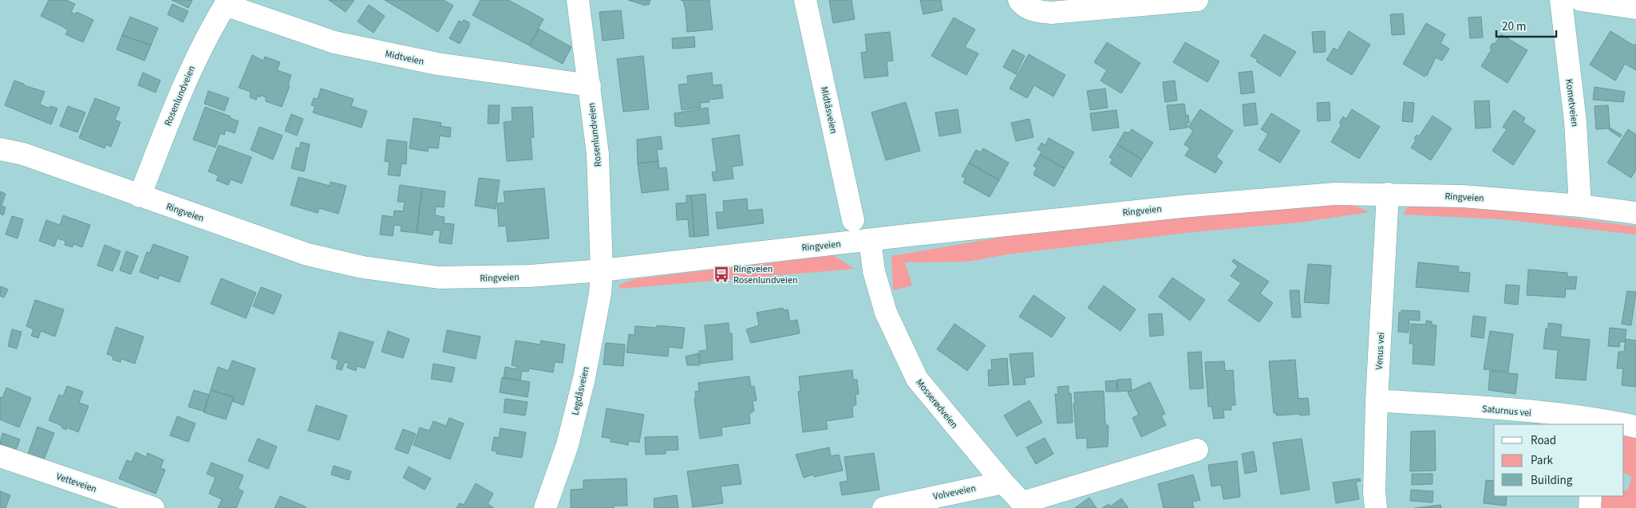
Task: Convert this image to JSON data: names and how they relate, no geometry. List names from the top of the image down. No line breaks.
{"streets":{"street":["Midtveien","Rosenlundveien","Kometveien","Midtåsveien","Ringveien","Venus vei","Legdåsveien","Mosserødveien","Saturnus vei","Vetteveien","Volveveien"]},"crossings":[["Midtveien","Rosenlundveien"],["Rosenlundveien","Ringveien"],["Rosenlundveien","Legdåsveien"],["Kometveien","Ringveien"],["Ringveien","Venus vei"],["Ringveien","Legdåsveien"],["Ringveien","Mosserødveien"],["Venus vei","Saturnus vei"],["Mosserødveien","Volveveien"]],"places":{"bus stop":["Ringveien Rosenlundveien"]},"legend":["Road","Park","Building"],"scale_bar":"20 m"}
